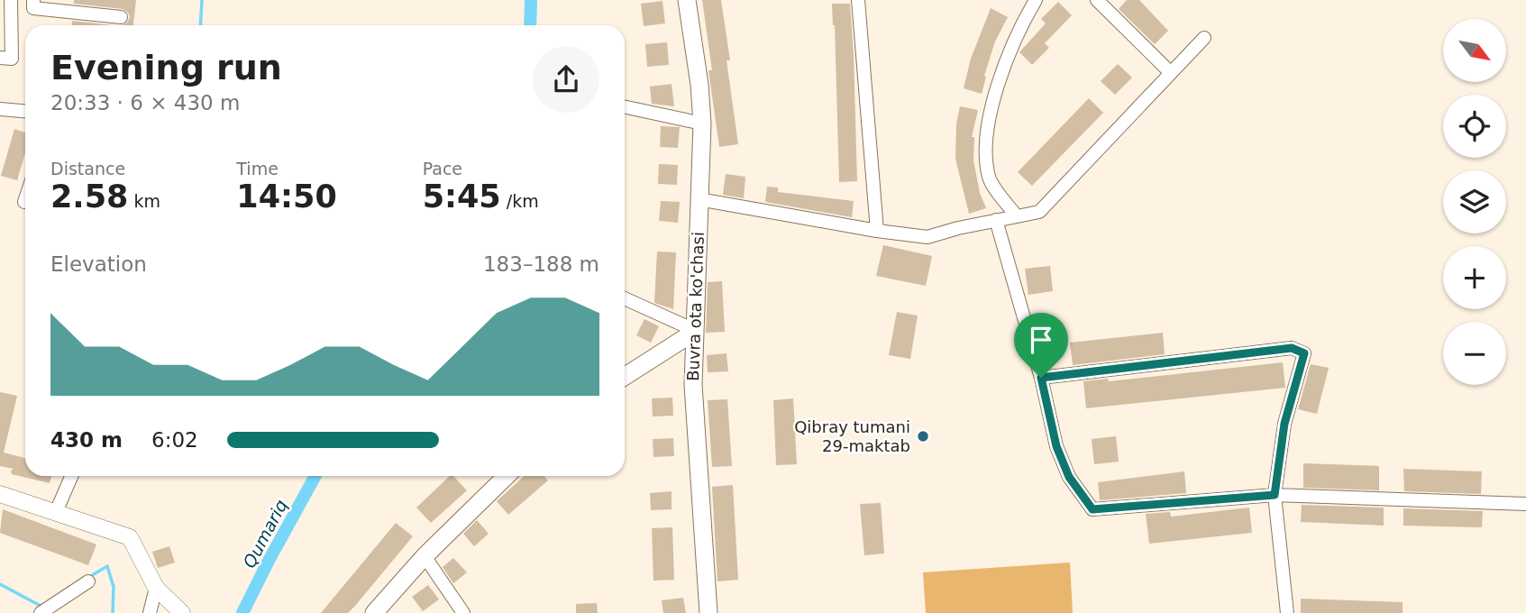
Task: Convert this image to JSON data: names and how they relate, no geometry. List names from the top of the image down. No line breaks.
{"streets":{"main road":["Buvra ota ko'chasi"]},"water":["Qumariq"],"places":["Qibray tumani 29-maktab"],"north":"bottom right","page":{"map_buttons":["+","−"],"heading":["Evening run","20:33 · 6 × 430 m"],"stats":[["Distance","2.58 km"],["Time","14:50"],["Pace","5:45 /km"]],"chart":["Elevation","183–188 m"],"list":[{"name":"430 m","note":"6:02"}]}}
